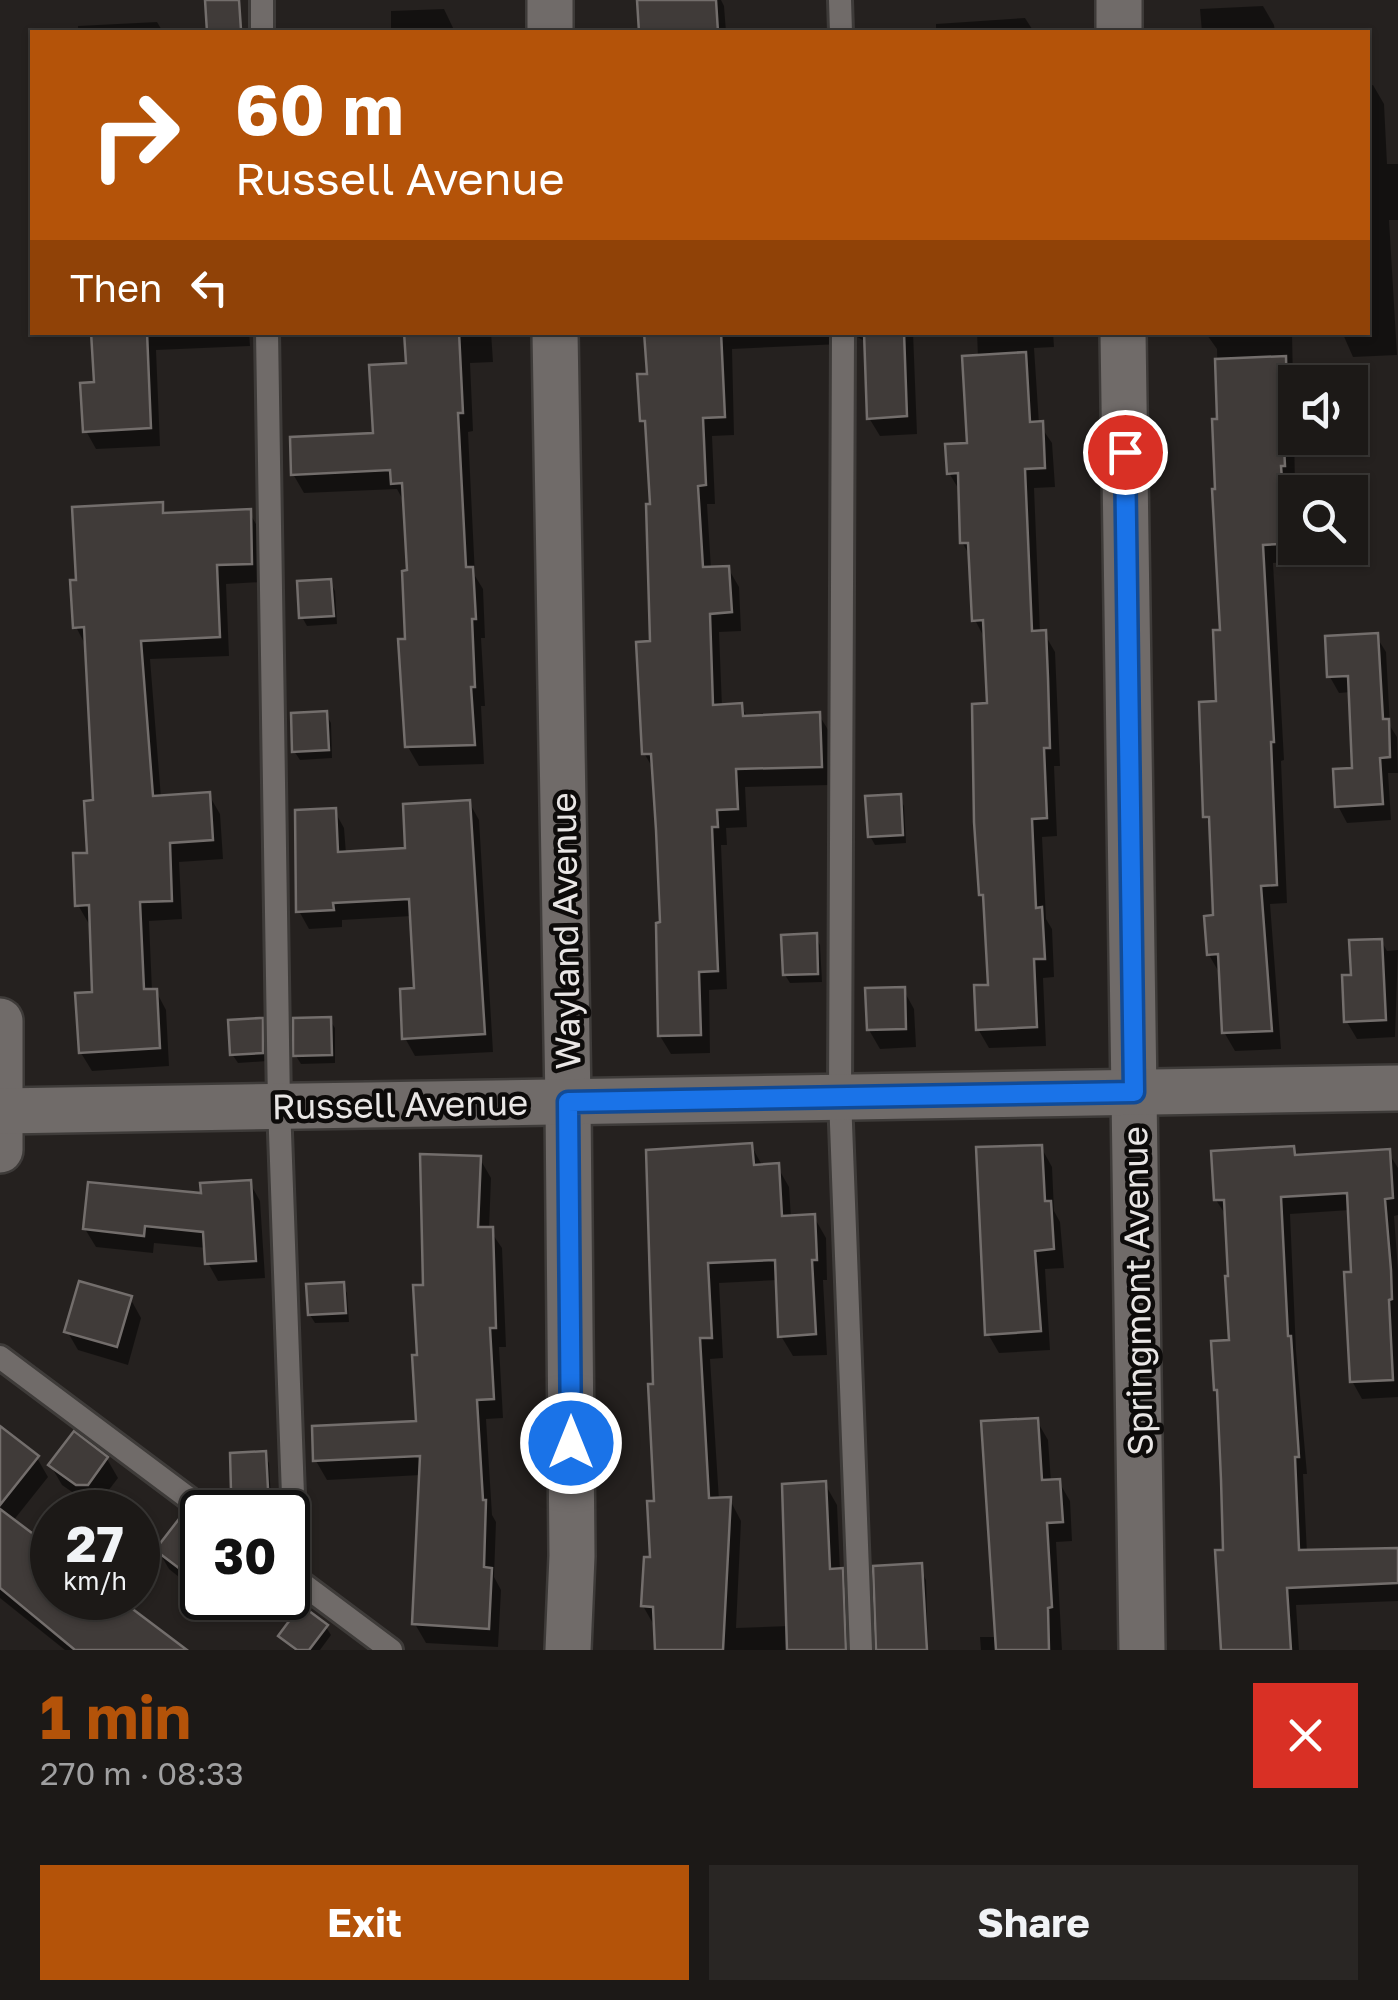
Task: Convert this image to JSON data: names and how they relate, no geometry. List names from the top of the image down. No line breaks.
{"streets":{"street":["Wayland Avenue","Russell Avenue","Springmont Avenue"]},"crossings":[["Wayland Avenue","Russell Avenue"],["Russell Avenue","Springmont Avenue"]],"page":{"turn":["60 m","Russell Avenue"],"then":"Then","speed":"27 km/h","limit":"30","heading":["1 min","270 m · 08:33"],"buttons":["Exit","Share"]}}
